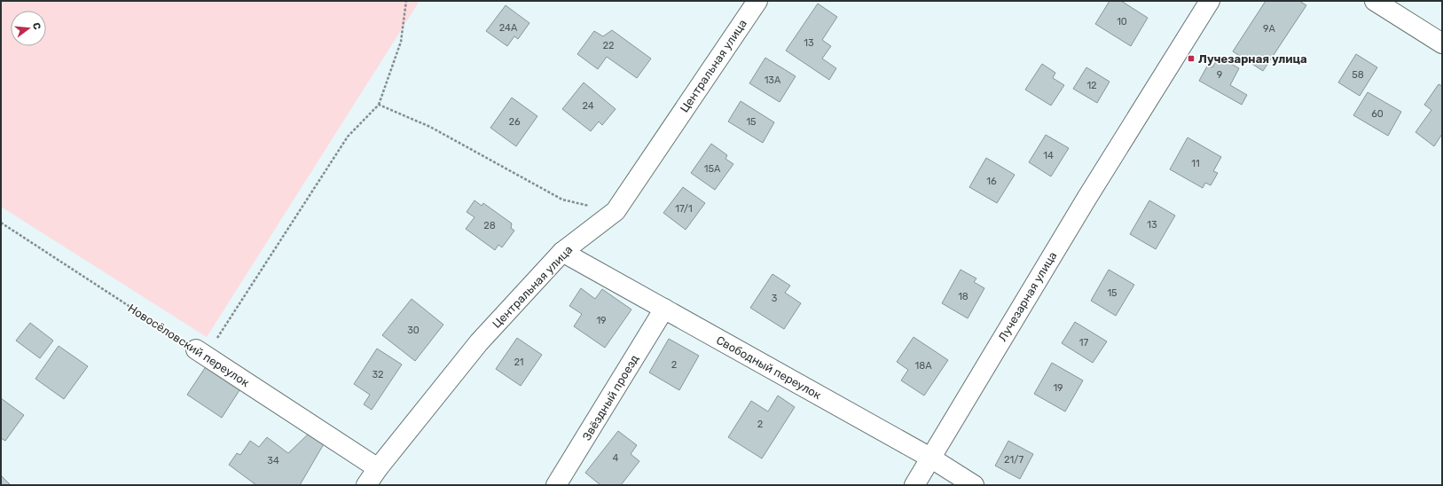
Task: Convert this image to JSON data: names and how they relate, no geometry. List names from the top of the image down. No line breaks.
{"streets":{"street":["Центральная улица","Лучезарная улица","Новосёловский переулок","Свободный переулок","Звёздный проезд"]},"crossings":[["Центральная улица","Новосёловский переулок"],["Центральная улица","Свободный переулок"],["Лучезарная улица","Свободный переулок"],["Свободный переулок","Звёздный проезд"]],"places":{"transit":["Лучезарная улица"]},"house_numbers":["10","24А","9А","13","22","9","58","13А","12","24","60","26","15","14","11","15А","16","17/1","13","28","15","18","3","19","30","17","21","2","18А","32","19","2","4","21/7","34"],"north":"right"}
